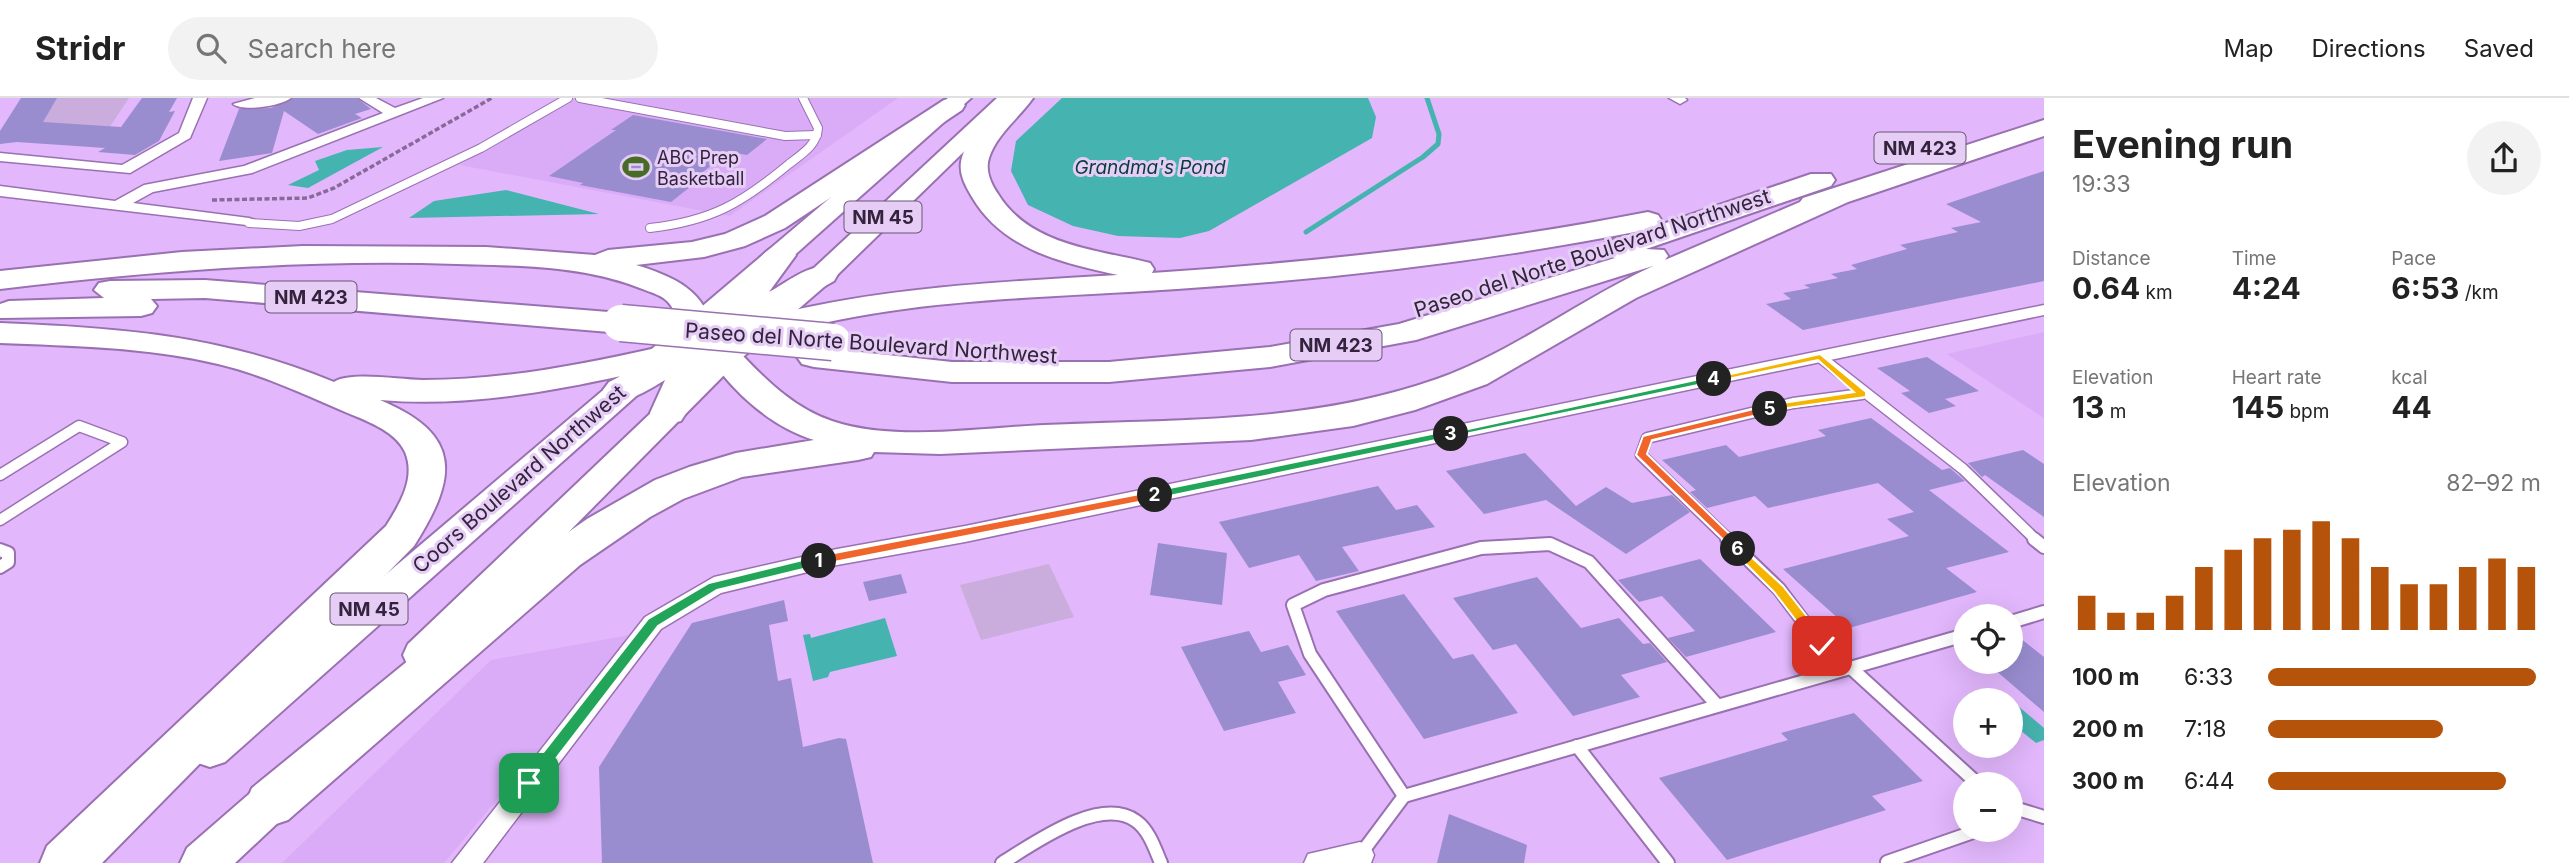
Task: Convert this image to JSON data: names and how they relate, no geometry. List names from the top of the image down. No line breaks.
{"streets":{"highway":["NM 423","Paseo del Norte Boulevard Northwest"],"main road":["NM 45","Coors Boulevard Northwest"]},"water":["Grandma's Pond"],"places":{"sports":["ABC Prep Basketball"]},"page":{"header":"Stridr","search":"Search here","nav":["Map","Directions","Saved"],"heading":["Evening run","19:33"],"stats":[["Distance","0.64 km"],["Time","4:24"],["Pace","6:53 /km"],["Elevation","13 m"],["Heart rate","145 bpm"],["kcal","44"]],"pins":["4","5","3","2","6","1"],"chart":["Elevation","82–92 m"],"map_buttons":["+","−"],"list":[{"name":"100 m","note":"6:33"},{"name":"200 m","note":"7:18"},{"name":"300 m","note":"6:44"}]}}
